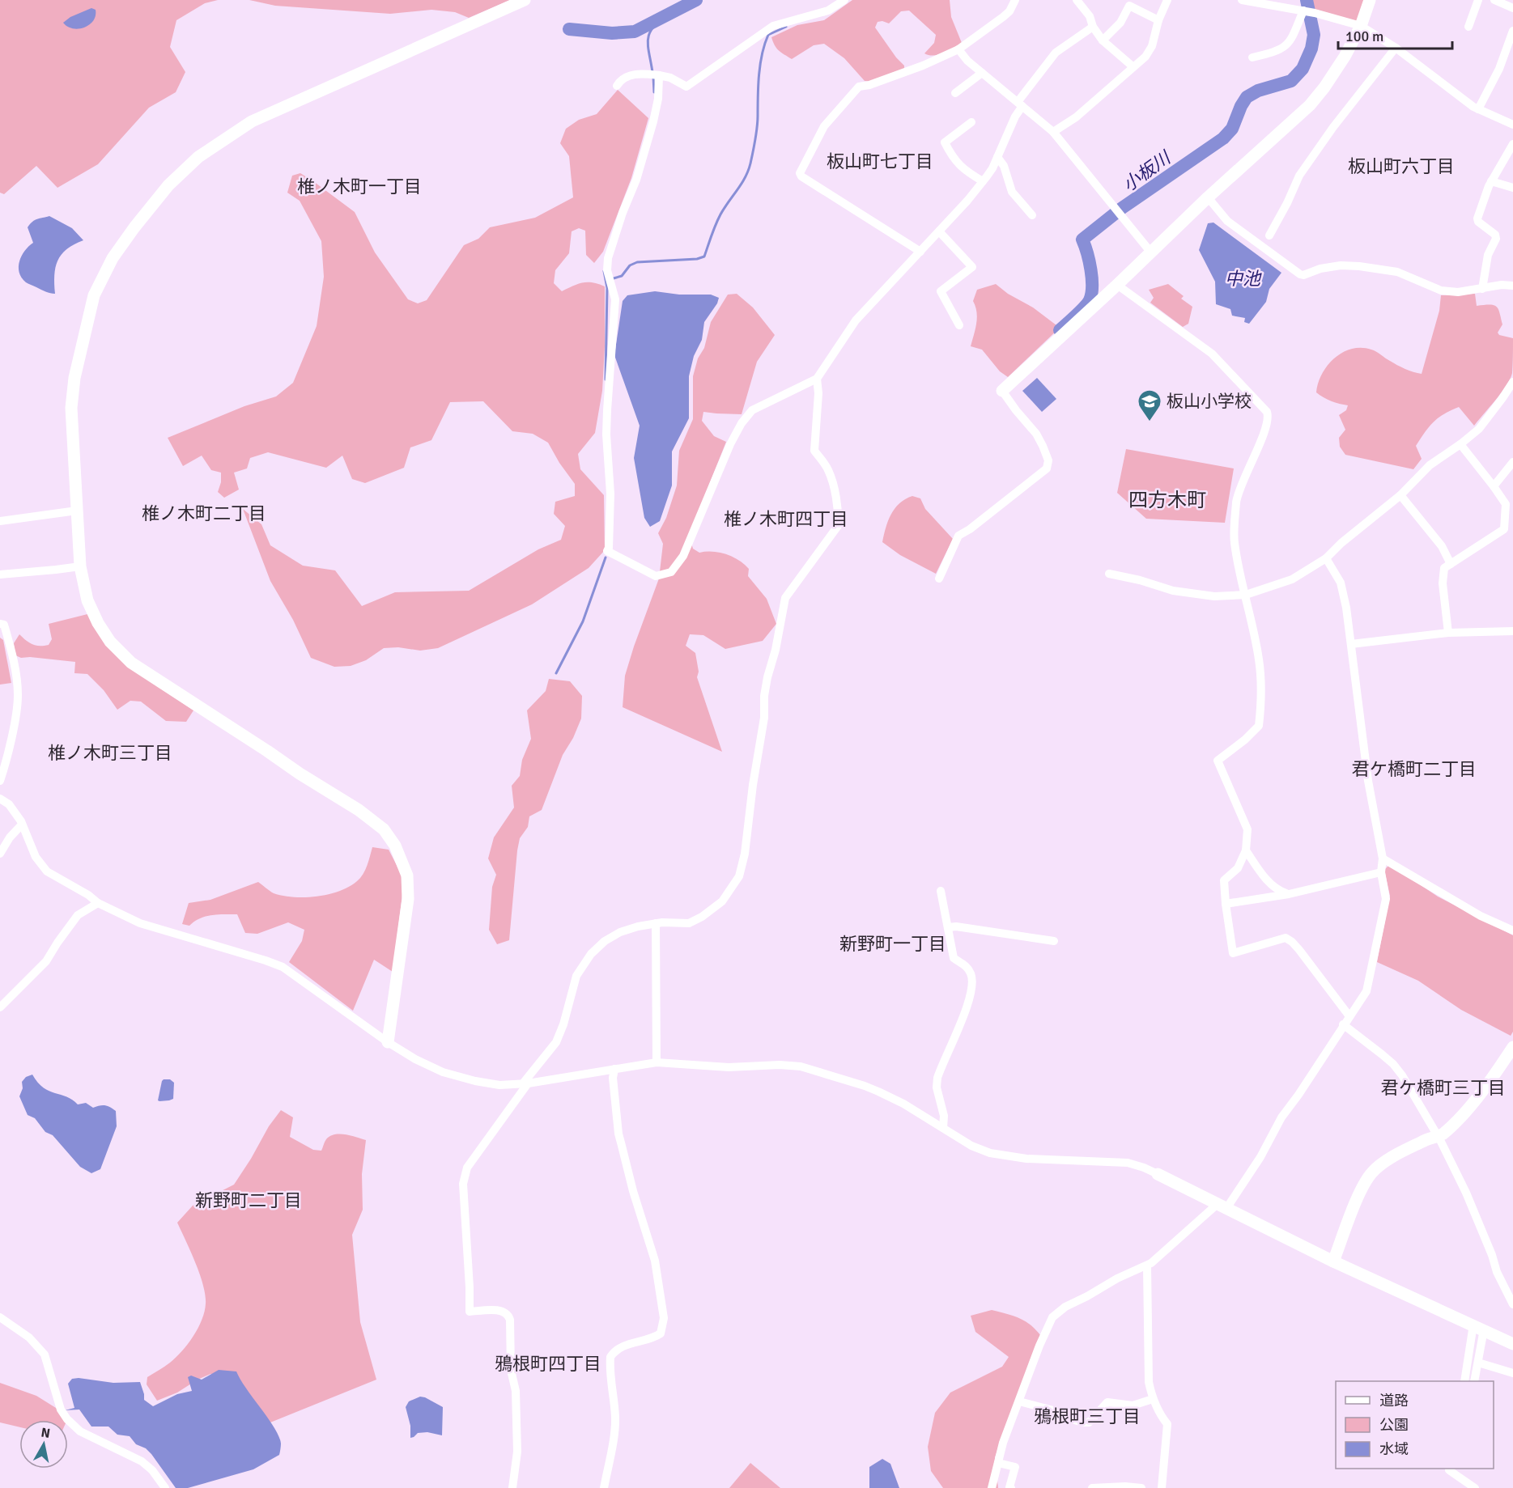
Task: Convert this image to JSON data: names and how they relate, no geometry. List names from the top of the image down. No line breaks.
{"districts":["板山町七丁目","板山町六丁目","椎ノ木町一丁目","四方木町","椎ノ木町二丁目","椎ノ木町四丁目","椎ノ木町三丁目","君ケ橋町二丁目","新野町一丁目","君ケ橋町三丁目","新野町二丁目","鴉根町四丁目","鴉根町三丁目"],"water":["小板川","中池"],"places":{"school or university":["板山小学校"]},"legend":["道路","公園","水域"],"scale_bar":"100 m","north":"top"}
